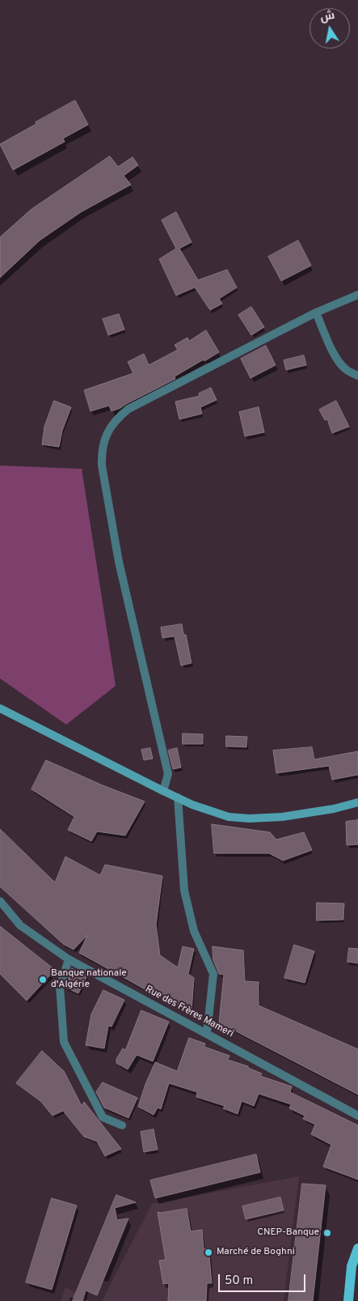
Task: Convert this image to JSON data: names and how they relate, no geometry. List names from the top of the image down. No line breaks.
{"streets":{"street":["Rue des Frères Mameri"]},"places":["Banque nationale d'Algérie","CNEP-Banque","Marché de Boghni"],"scale_bar":"50 m","north":"top"}
